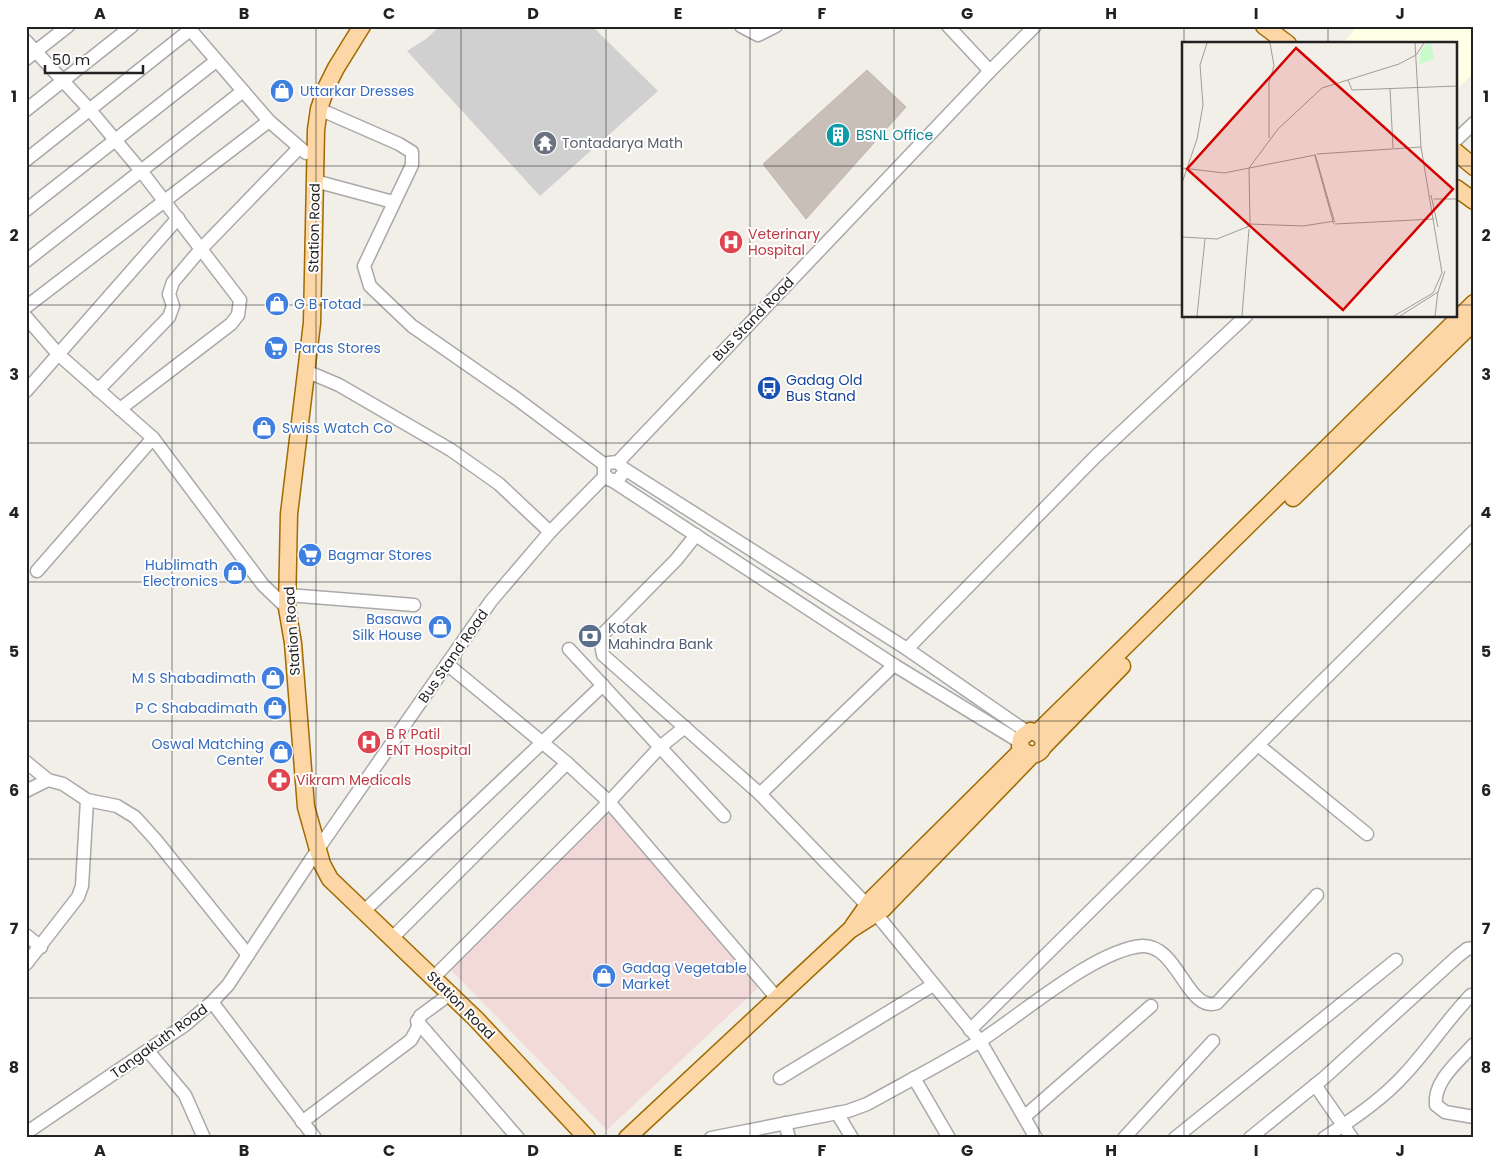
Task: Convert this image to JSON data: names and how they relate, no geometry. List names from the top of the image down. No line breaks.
{"streets":{"main road":["Station Road"],"street":["Bus Stand Road","Tangakuth Road"]},"crossings":[["Station Road","Bus Stand Road"],["Station Road","Tangakuth Road"],["Bus Stand Road","Tangakuth Road"]],"places":{"shop":["Uttarkar Dresses","G B Totad","Swiss Watch Co","Hublimath Electronics","Basawa Silk House","M S Shabadimath","P C Shabadimath","Oswal Matching Center","Gadag Vegetable Market"],"building":["BSNL Office"],"temple":["Tontadarya Math"],"hospital":["Veterinary Hospital","B R Patil ENT Hospital"],"supermarket":["Paras Stores","Bagmar Stores"],"bus stop":["Gadag Old Bus Stand"],"bank":["Kotak Mahindra Bank"],"pharmacy":["Vikram Medicals"]},"scale_bar":"50 m","grid":{"columns":["A","B","C","D","E","F","G","H","I","J"],"rows":["1","2","3","4","5","6","7","8"]}}
